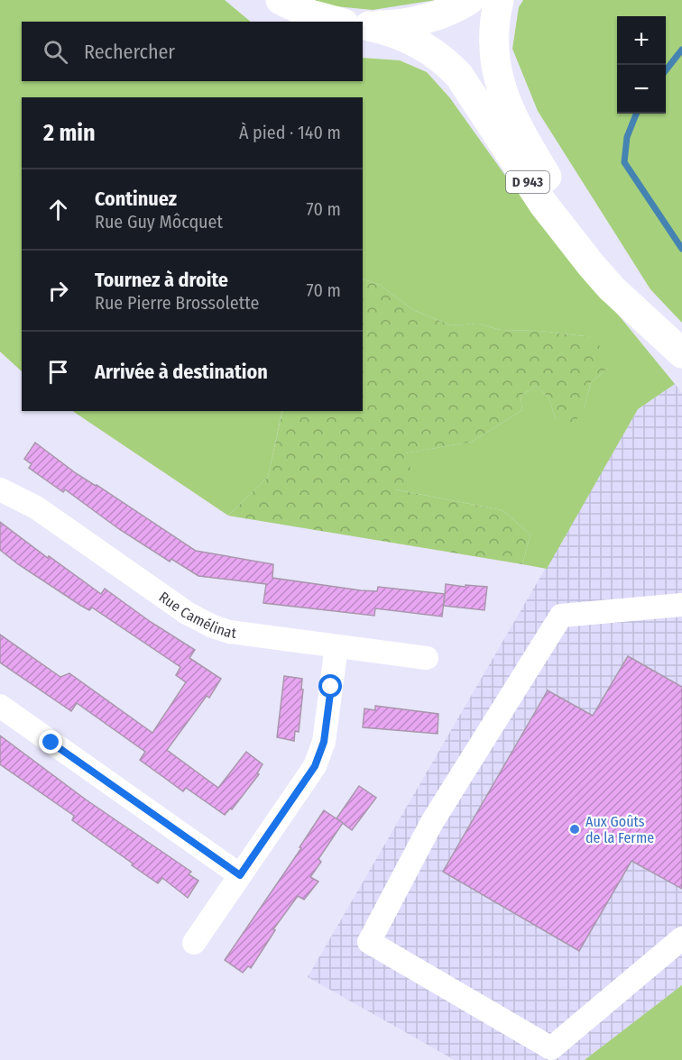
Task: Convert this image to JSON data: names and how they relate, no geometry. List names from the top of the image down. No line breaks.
{"streets":{"main road":["D 943"],"street":["Rue Camélinat"]},"places":["Aux Goûts de la Ferme"],"page":{"map_buttons":["+","−"],"search":"Rechercher","heading":["2 min","À pied · 140 m"],"list":[["Continuez","Rue Guy Môcquet","70 m"],["Tournez à droite","Rue Pierre Brossolette","70 m"],"Arrivée à destination"]}}
